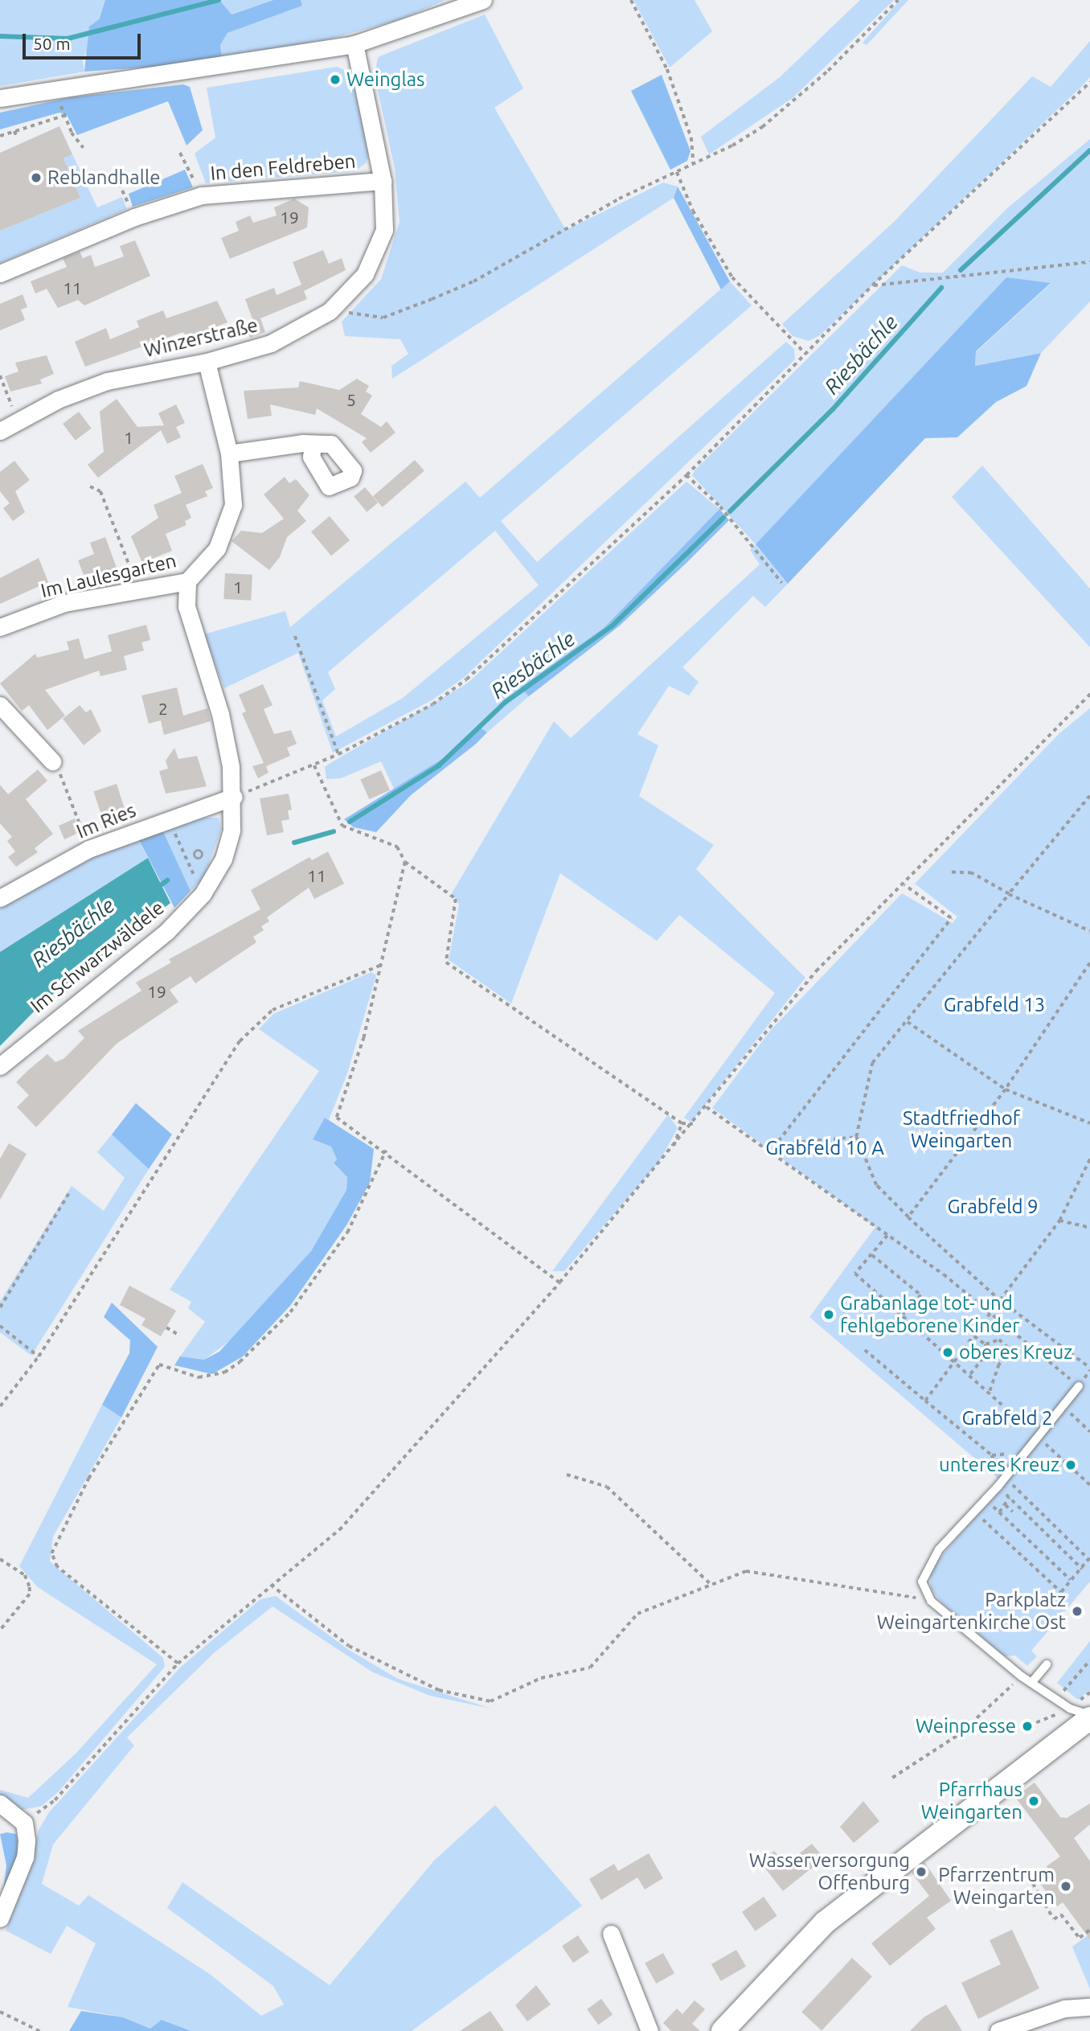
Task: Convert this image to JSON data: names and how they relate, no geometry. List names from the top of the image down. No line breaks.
{"streets":{"street":["In den Feldreben","Winzerstraße","Im Laulesgarten","Im Ries","Im Schwarzwäldele"]},"crossings":[["In den Feldreben","Winzerstraße"],["Winzerstraße","Im Laulesgarten"],["Im Laulesgarten","Im Schwarzwäldele"],["Im Ries","Im Schwarzwäldele"]],"water":["Riesbächle"],"parks":["Grabfeld 13","Stadtfriedhof Weingarten","Grabfeld 10 A","Grabfeld 9","Grabfeld 2"],"places":["Weinglas","Reblandhalle","Grabanlage tot- und fehlgeborene Kinder","oberes Kreuz","unteres Kreuz","Parkplatz Weingartenkirche Ost","Weinpresse","Pfarrhaus Weingarten","Wasserversorgung Offenburg","Pfarrzentrum Weingarten"],"house_numbers":["19","11","5","1","1","2","11","19"],"scale_bar":"50 m"}
